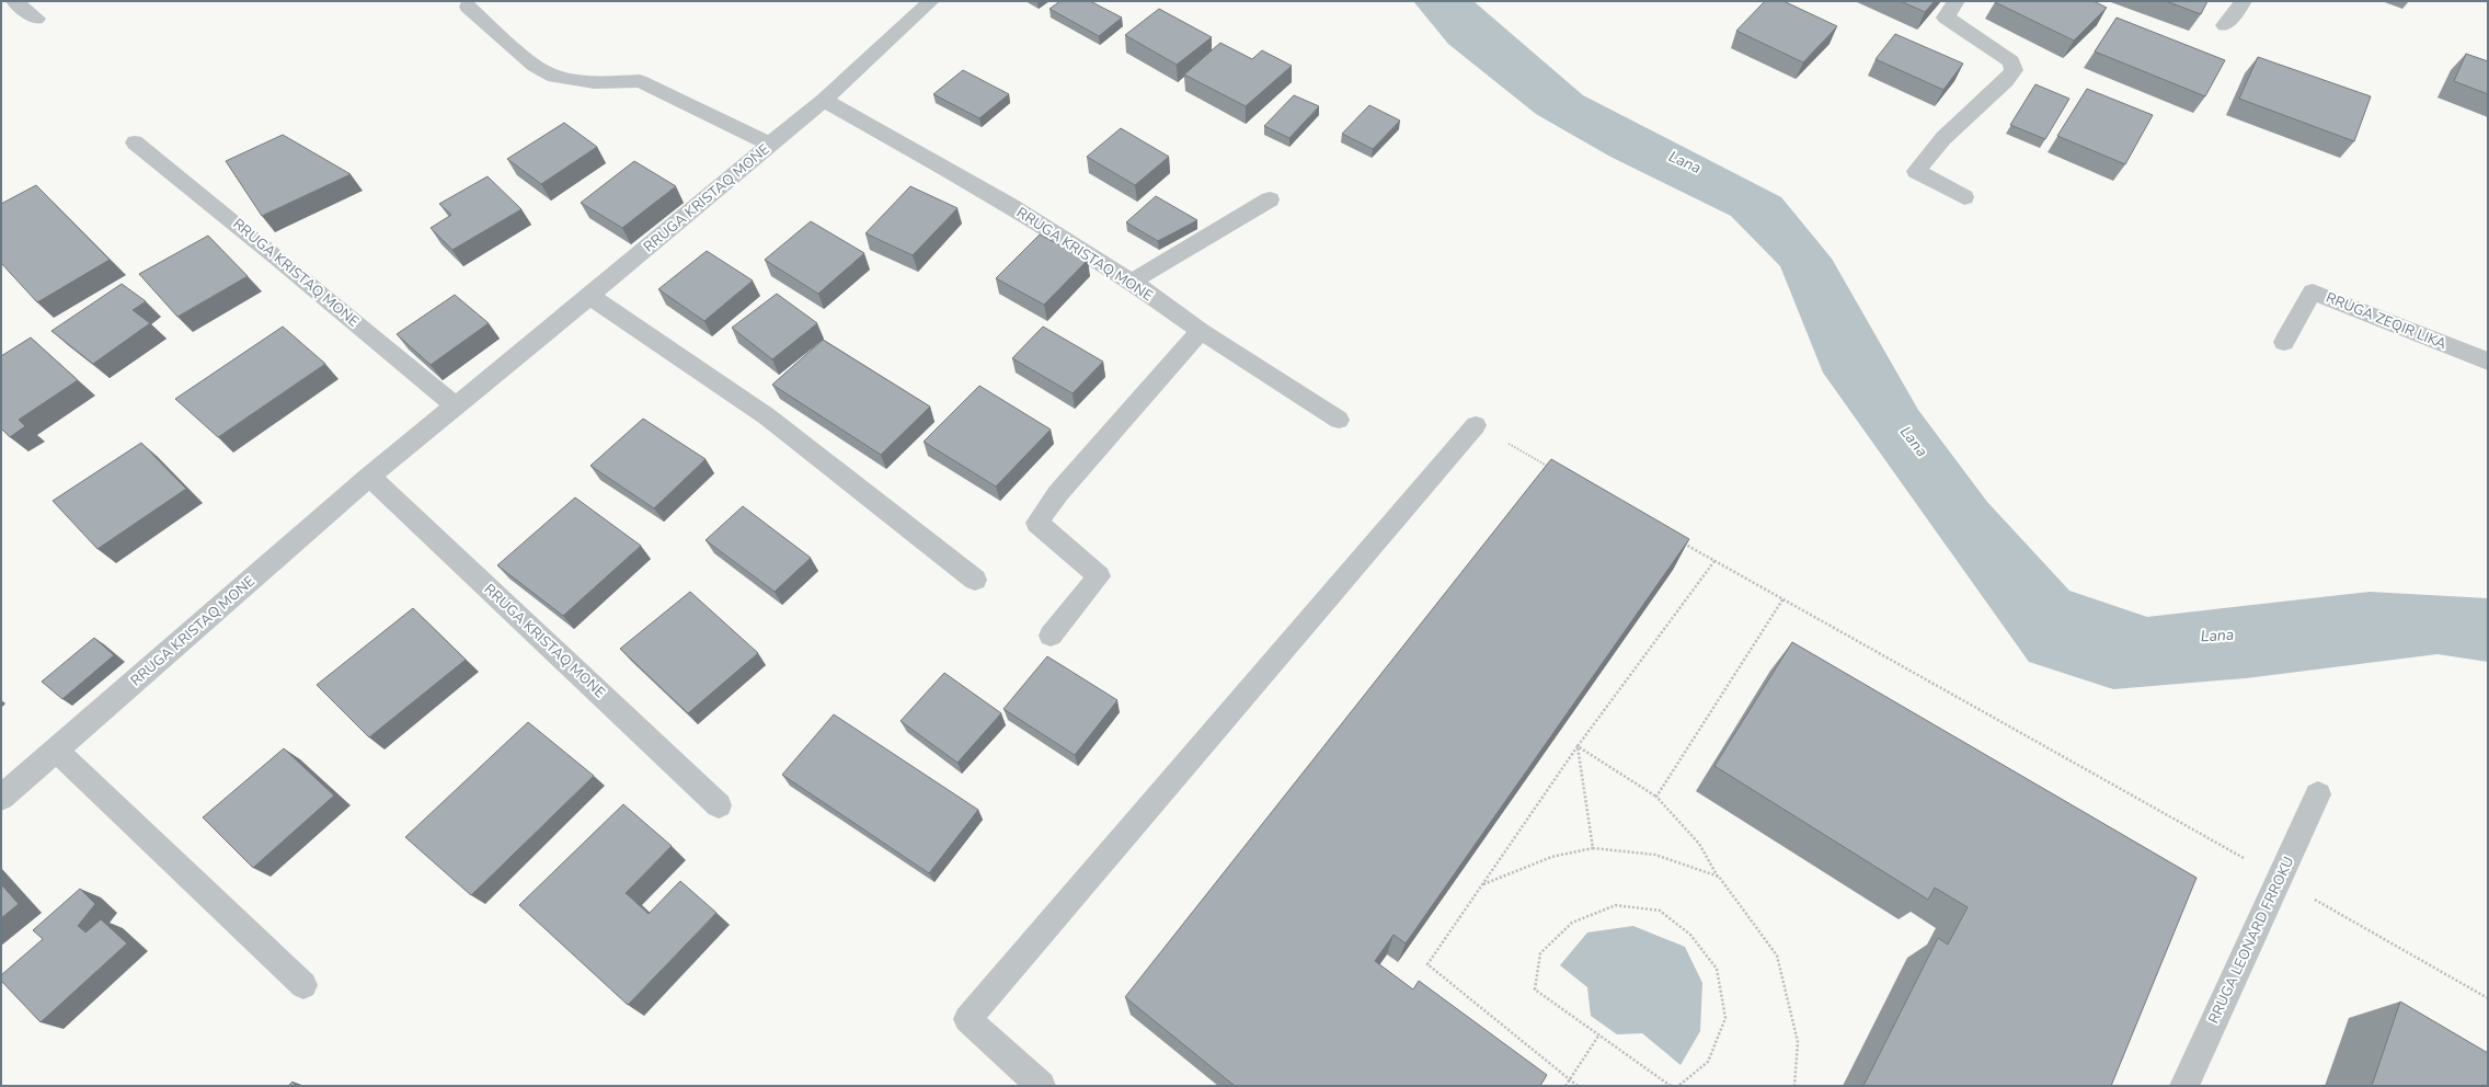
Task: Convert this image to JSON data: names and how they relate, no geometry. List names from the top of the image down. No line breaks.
{"streets":{"street":["RRUGA KRISTAQ MONE","RRUGA ZEQIR LIKA","RRUGA LEONARD FRROKU"]},"water":["Lana"]}
